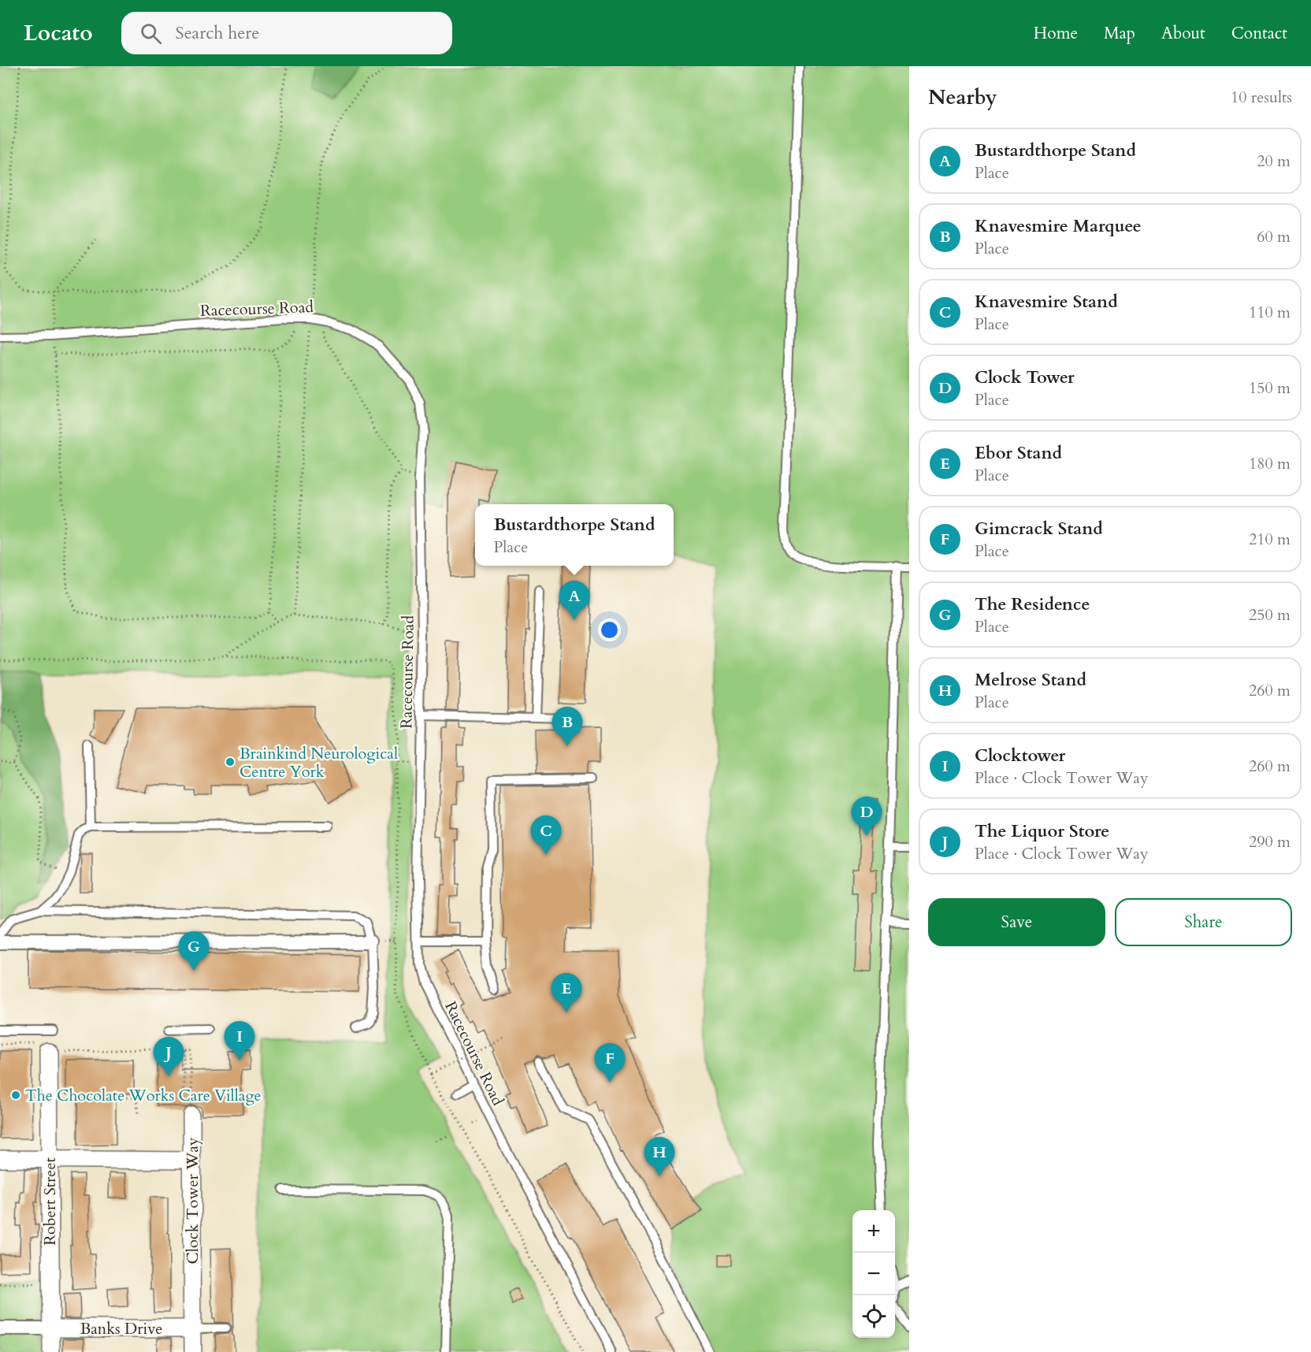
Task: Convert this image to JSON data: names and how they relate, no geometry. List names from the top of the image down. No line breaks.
{"streets":{"street":["Clock Tower Way","Robert Street","Banks Drive"],"lane":["Racecourse Road"]},"crossings":[["Clock Tower Way","Banks Drive"],["Robert Street","Banks Drive"]],"places":["Brainkind Neurological Centre York","The Chocolate Works Care Village"],"page":{"header":"Locato","search":"Search here","nav":["Home","Map","About","Contact"],"heading":["Nearby","10 results"],"list":[{"mark":"A","name":"Bustardthorpe Stand","note":"Place","value":"20 m"},{"mark":"B","name":"Knavesmire Marquee","note":"Place","value":"60 m"},{"mark":"C","name":"Knavesmire Stand","note":"Place","value":"110 m"},{"mark":"D","name":"Clock Tower","note":"Place","value":"150 m"},{"mark":"E","name":"Ebor Stand","note":"Place","value":"180 m"},{"mark":"F","name":"Gimcrack Stand","note":"Place","value":"210 m"},{"mark":"G","name":"The Residence","note":"Place","value":"250 m"},{"mark":"H","name":"Melrose Stand","note":"Place","value":"260 m"},{"mark":"I","name":"Clocktower","note":"Place · Clock Tower Way","value":"260 m"},{"mark":"J","name":"The Liquor Store","note":"Place · Clock Tower Way","value":"290 m"}],"popup":["Bustardthorpe Stand","Place"],"pins":["A","B","D","C","G","E","I","J","F","H"],"buttons":["Save","Share"],"map_buttons":["+","−"]}}
